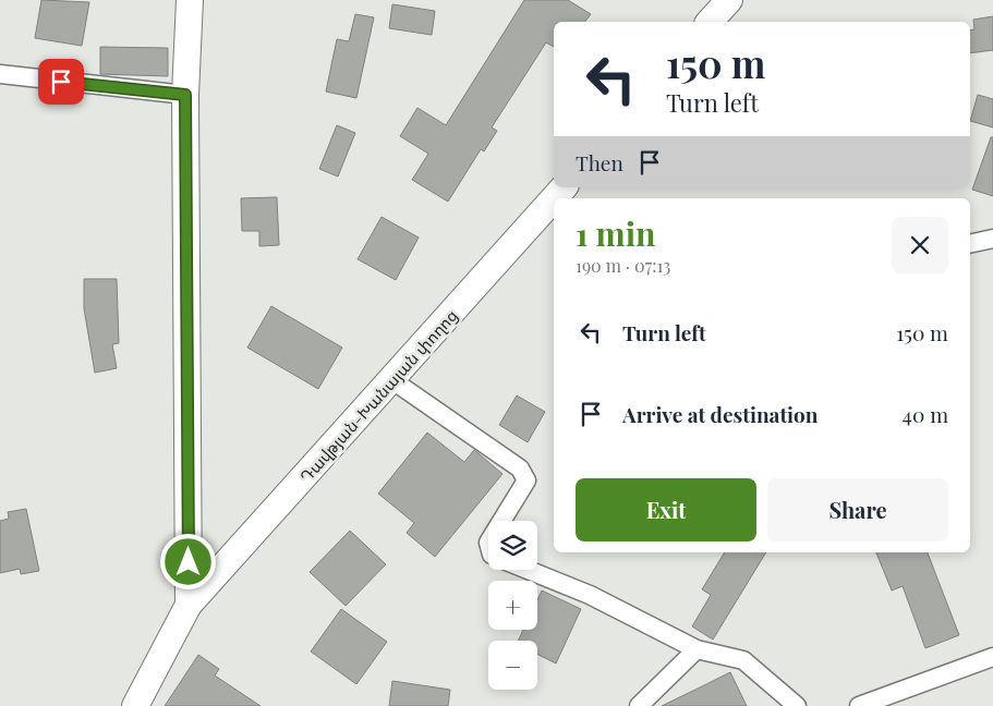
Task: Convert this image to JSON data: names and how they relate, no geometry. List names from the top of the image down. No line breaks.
{"streets":{"main road":["Դավթյան-Խանայան փողոց"]},"page":{"turn":["150 m","Turn left"],"then":"Then","heading":["1 min","190 m · 07:13"],"list":[{"name":"Turn left","value":"150 m"},{"name":"Arrive at destination","value":"40 m"}],"buttons":["Exit","Share"],"map_buttons":["+","−"]}}
